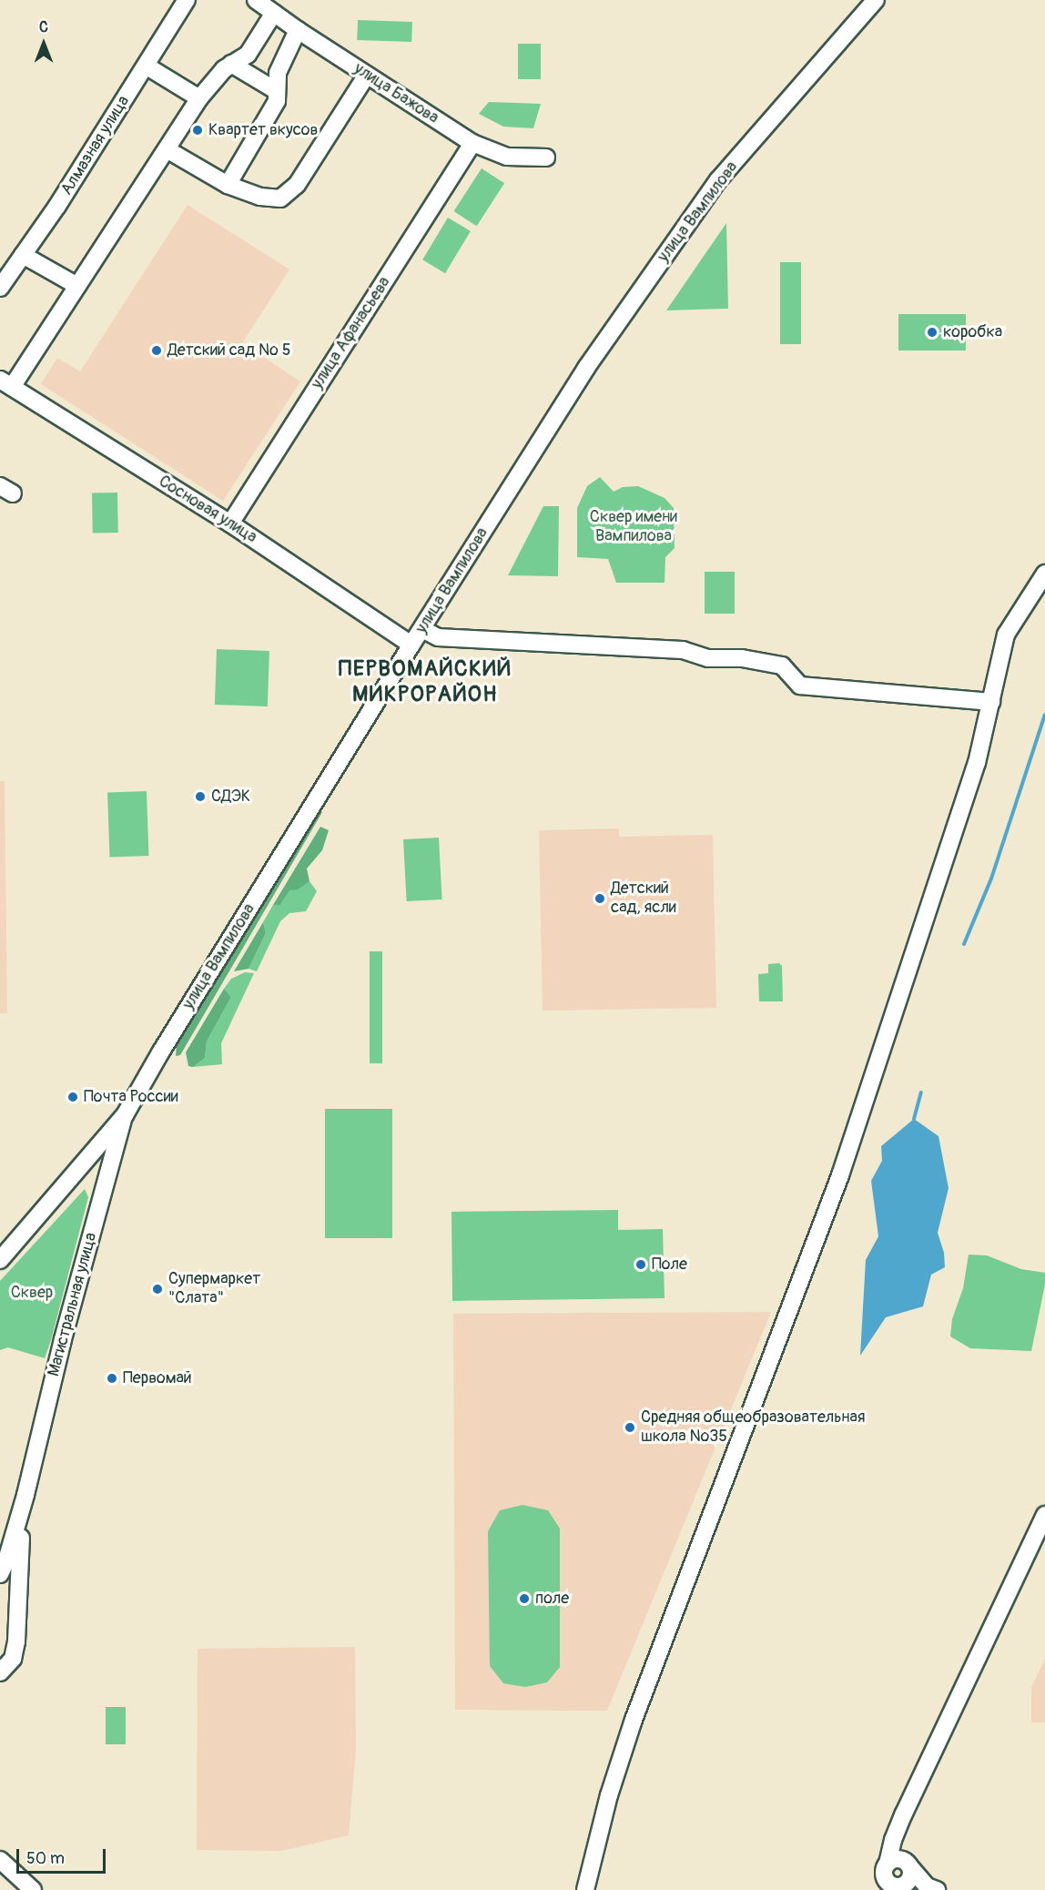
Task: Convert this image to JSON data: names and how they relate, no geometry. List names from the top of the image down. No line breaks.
{"streets":{"street":["улица Бажова","Алмазная улица","улица Вампилова","улица Афанасьева","Сосновая улица","Магистральная улица"]},"crossings":[["улица Бажова","улица Афанасьева"],["улица Вампилова","Сосновая улица"],["улица Вампилова","Магистральная улица"],["улица Афанасьева","Сосновая улица"]],"districts":["ПЕРВОМАЙСКИЙ МИКРОРАЙОН"],"parks":["Сквер имени Вампилова","Сквер"],"places":["Квартет вкусов","коробка","Детский сад № 5","СДЭК","Детский сад, ясли","Почта России","Поле","Супермаркет \"Слата\"","Первомай","Средняя общеобразовательная школа №35","поле"],"scale_bar":"50 m","north":"top"}
